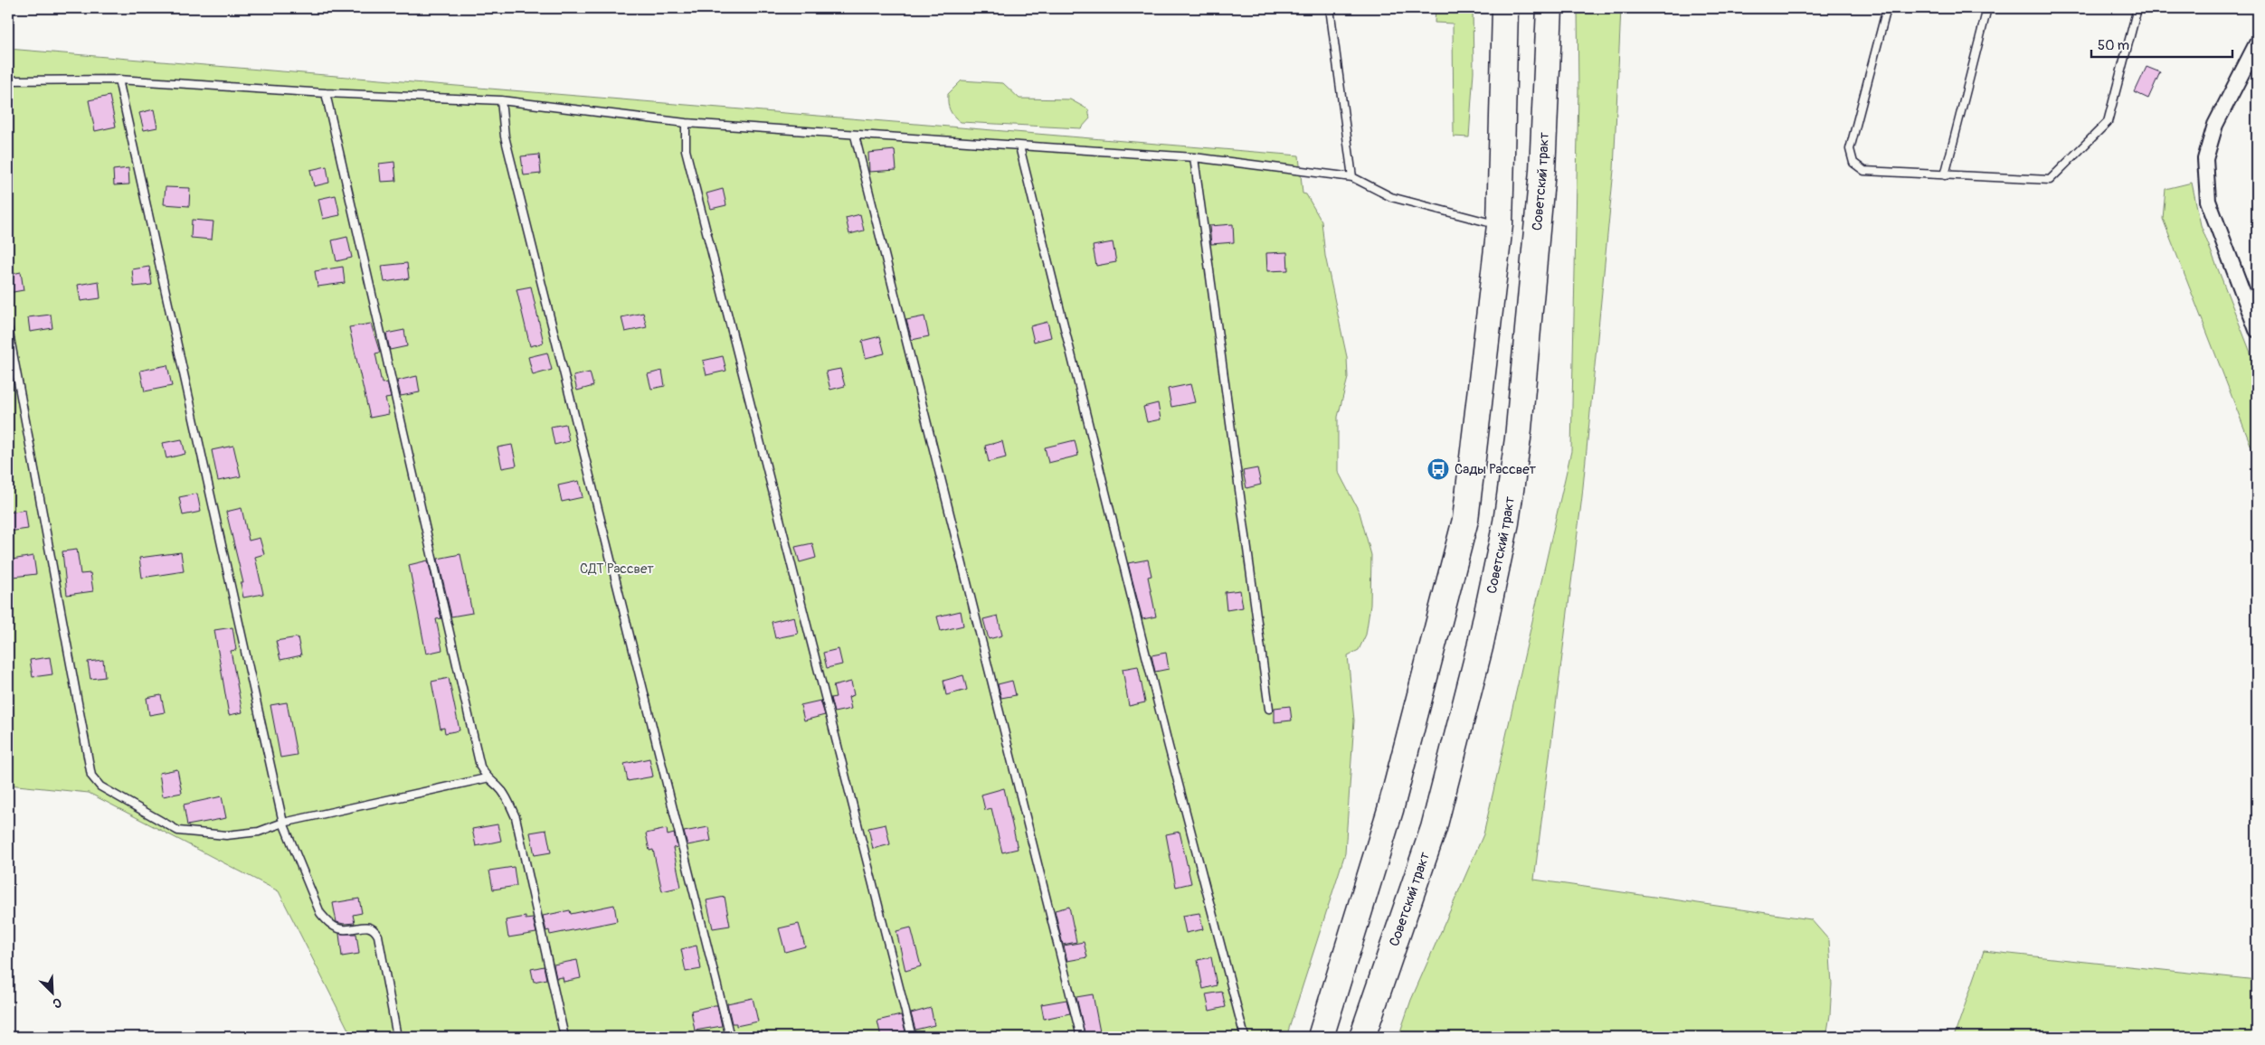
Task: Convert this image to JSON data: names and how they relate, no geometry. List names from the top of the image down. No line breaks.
{"streets":{"highway":["Советский тракт"]},"parks":["СДТ Рассвет"],"places":{"bus stop":["Сады Рассвет"]},"scale_bar":"50 m","north":"bottom right"}
